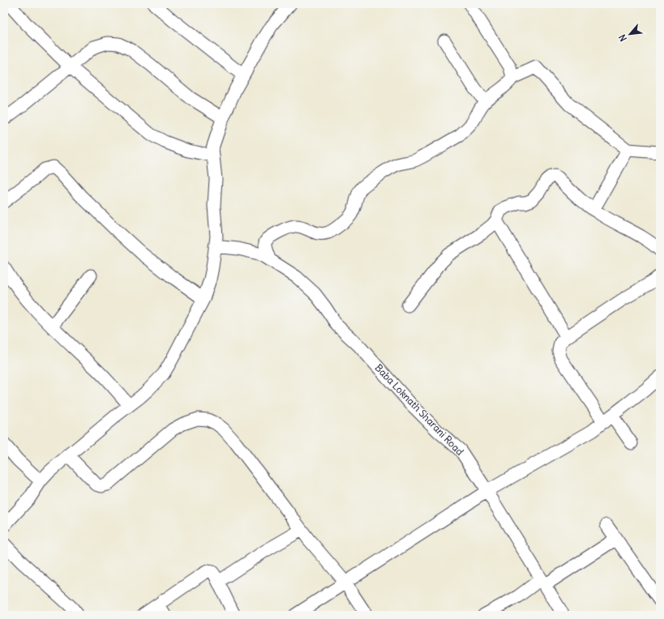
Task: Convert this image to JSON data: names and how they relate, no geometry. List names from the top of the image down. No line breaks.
{"streets":{"street":["Baba Loknath Sharani Road"]},"north":"bottom left"}
